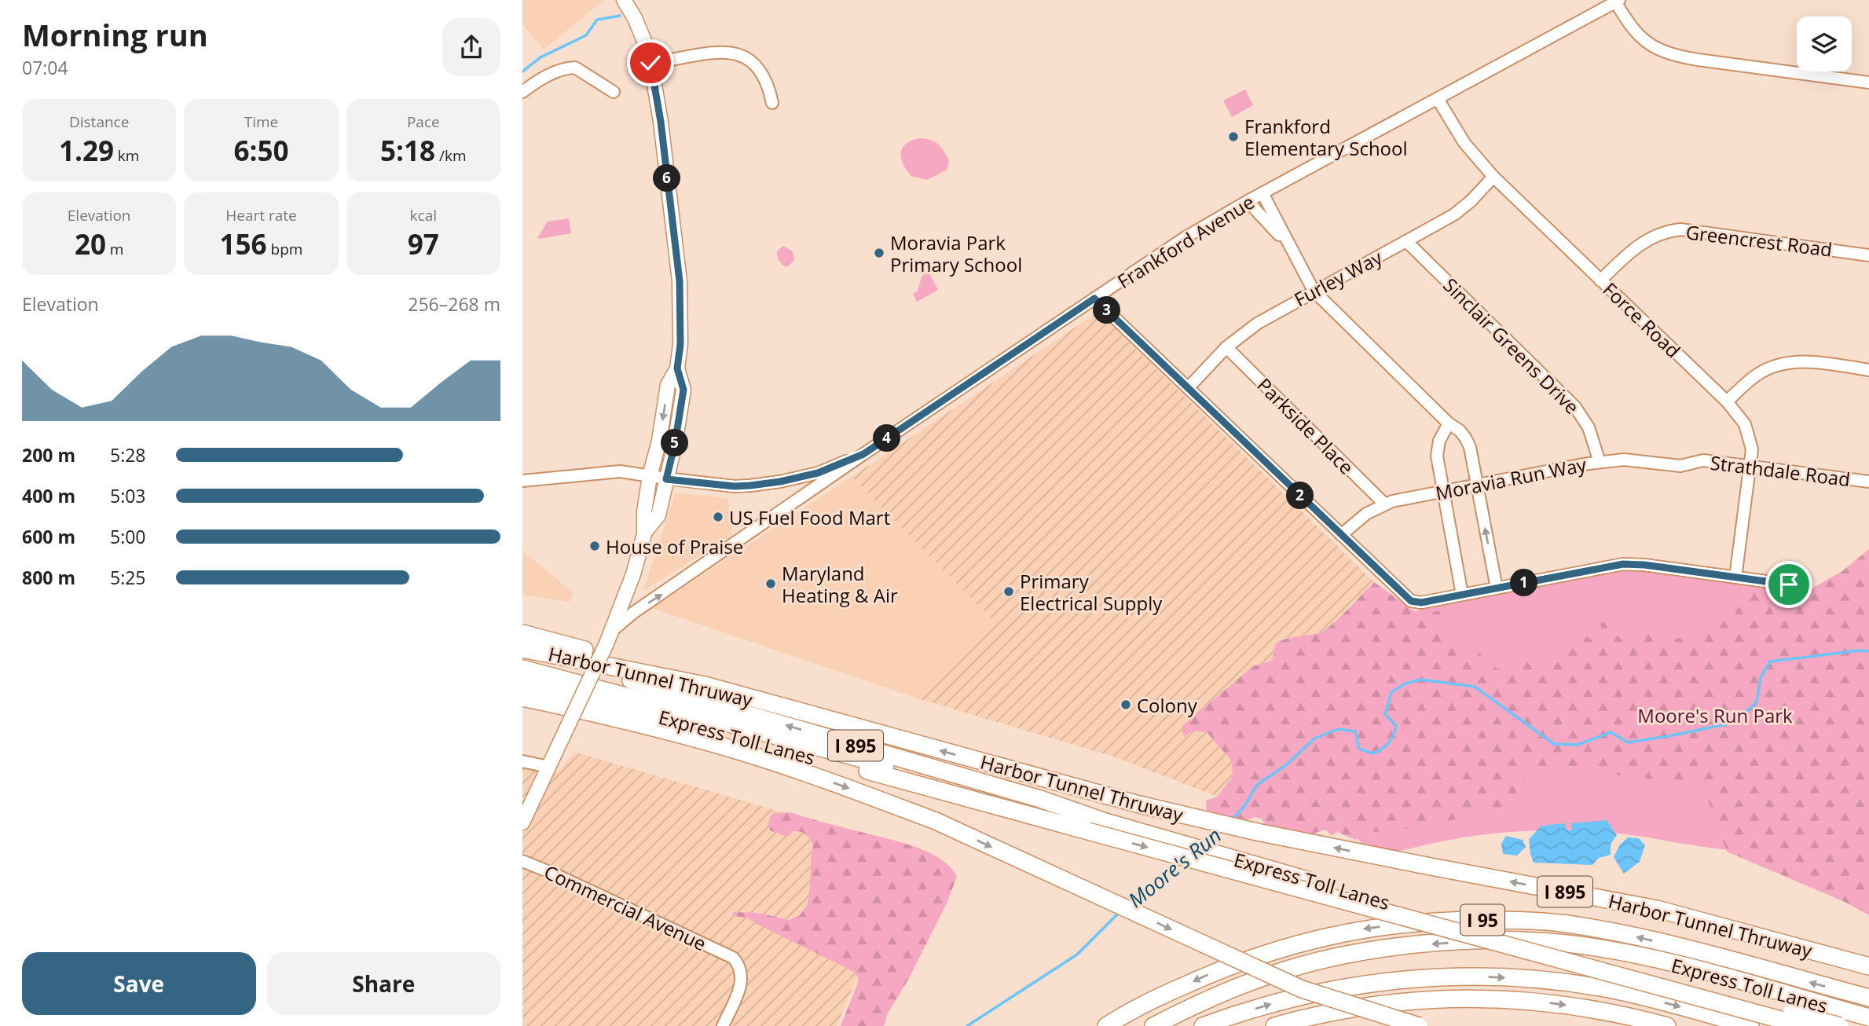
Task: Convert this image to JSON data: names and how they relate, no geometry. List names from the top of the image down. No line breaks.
{"streets":{"highway":["Harbor Tunnel Thruway","Express Toll Lanes","I 895","I 95"],"street":["Greencrest Road","Frankford Avenue","Furley Way","Force Road","Sinclair Greens Drive","Parkside Place","Strathdale Road","Moravia Run Way","Commercial Avenue"]},"crossings":[["Greencrest Road","Force Road"],["Frankford Avenue","Force Road"],["Furley Way","Force Road"],["Furley Way","Sinclair Greens Drive"],["Furley Way","Parkside Place"],["Force Road","Strathdale Road"],["Sinclair Greens Drive","Moravia Run Way"],["Parkside Place","Moravia Run Way"],["Strathdale Road","Moravia Run Way"]],"water":["Moore's Run"],"parks":["Moore's Run Park"],"places":["Frankford Elementary School","Moravia Park Primary School","US Fuel Food Mart","House of Praise","Maryland Heating & Air","Primary Electrical Supply","Colony"],"page":{"heading":["Morning run","07:04"],"stats":[["Distance","1.29 km"],["Time","6:50"],["Pace","5:18 /km"],["Elevation","20 m"],["Heart rate","156 bpm"],["kcal","97"]],"pins":["6","3","4","5","2","1"],"chart":["Elevation","256–268 m"],"list":[{"name":"200 m","note":"5:28"},{"name":"400 m","note":"5:03"},{"name":"600 m","note":"5:00"},{"name":"800 m","note":"5:25"}],"buttons":["Save","Share"]}}
